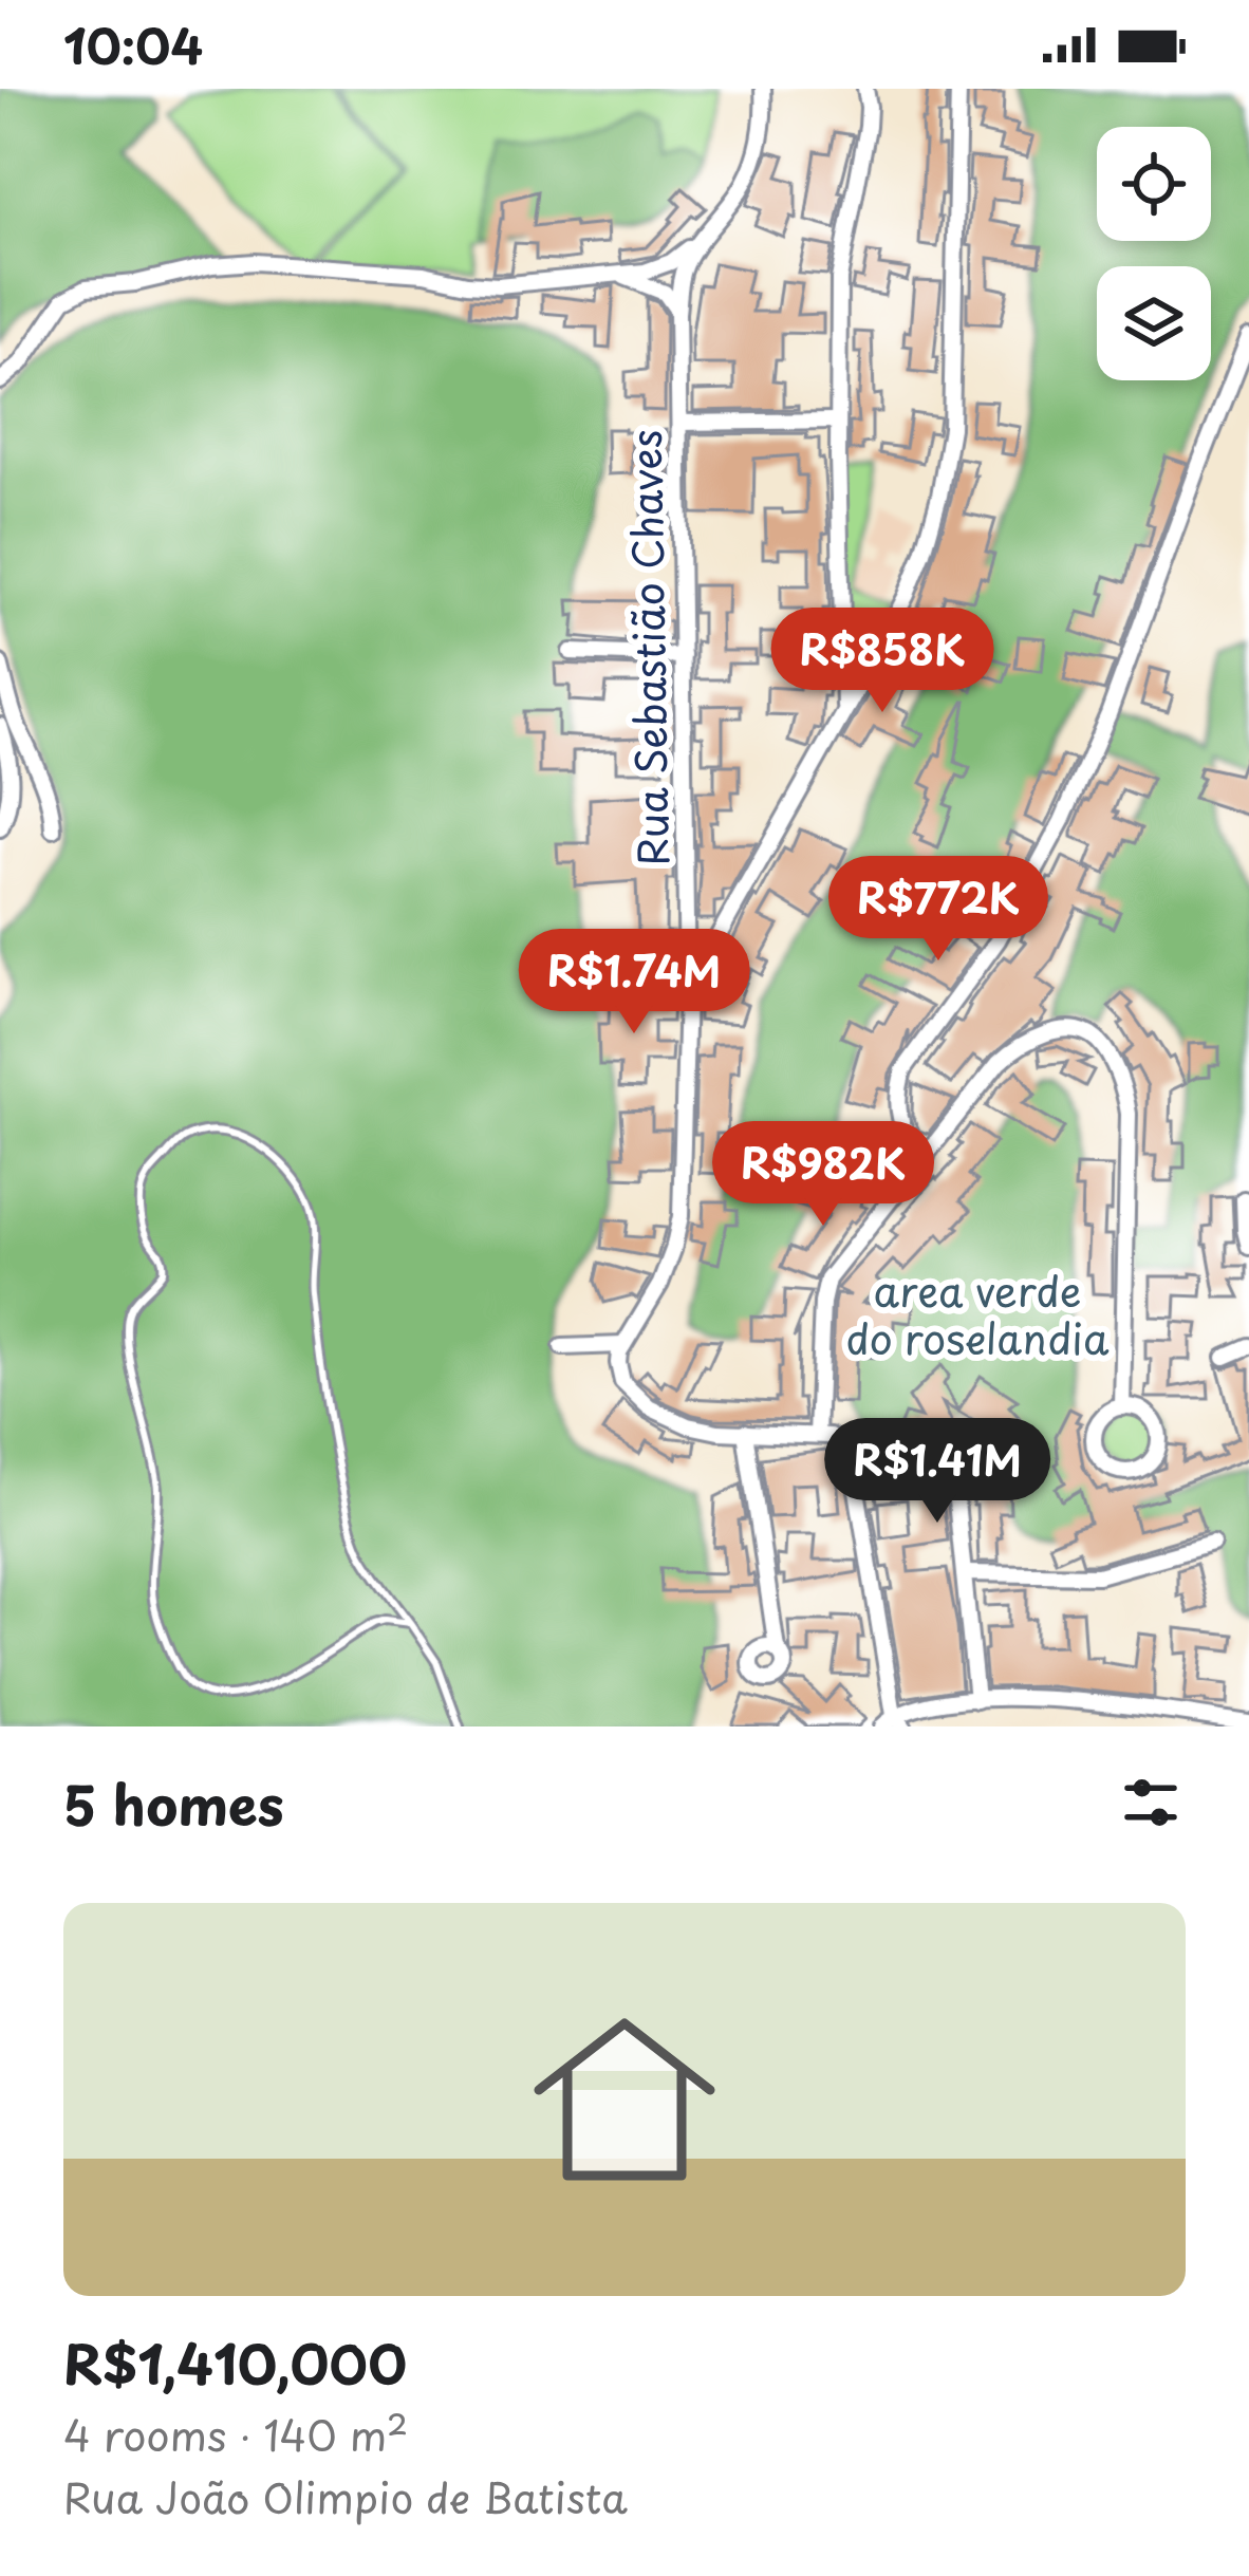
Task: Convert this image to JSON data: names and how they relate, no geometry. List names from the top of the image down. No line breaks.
{"streets":{"street":["Rua Sebastião Chaves"]},"parks":["area verde do roselandia"],"page":{"status":"10:04","price":["R$858K","R$772K","R$1.74M","R$982K","R$1.41M"],"heading":"5 homes","list":[{"name":"R$1,410,000","note":"4 rooms · 140 m² · Rua João Olimpio de Batista"}]}}
